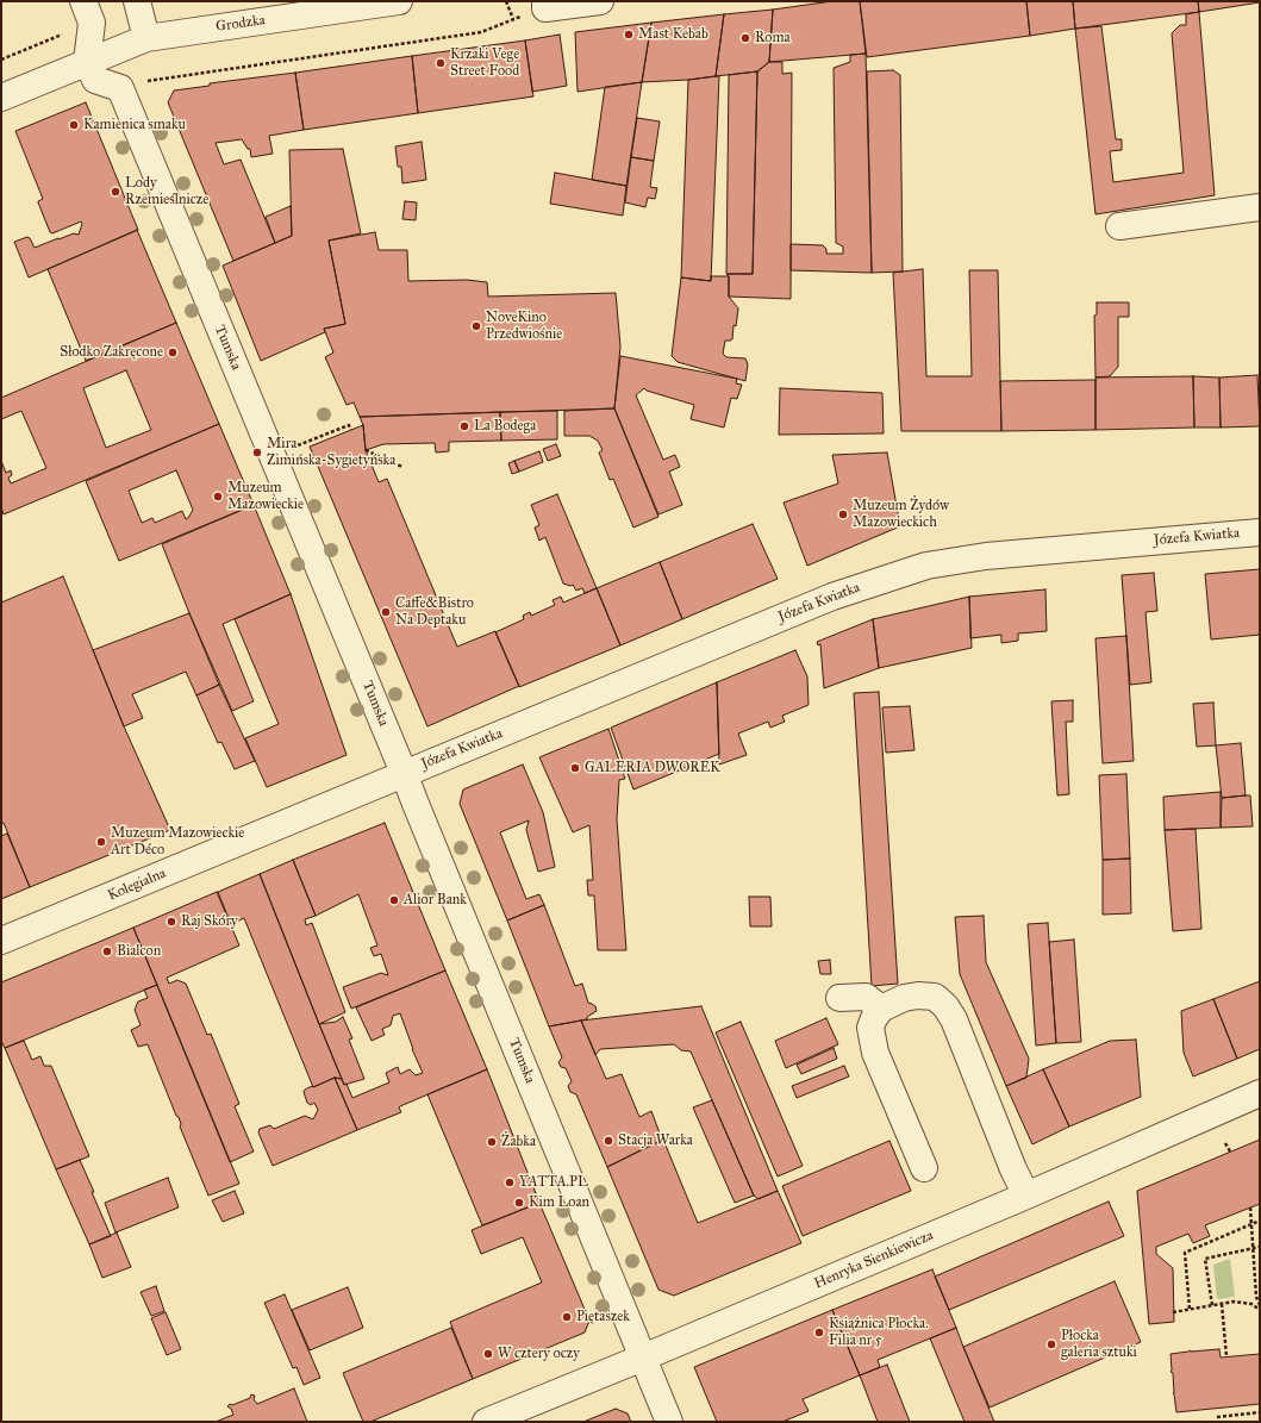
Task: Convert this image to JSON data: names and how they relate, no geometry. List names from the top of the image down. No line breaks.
{"streets":{"street":["Grodzka","Tumska","Józefa Kwiatka","Kolegialna","Henryka Sienkiewicza"]},"crossings":[["Tumska","Józefa Kwiatka"],["Tumska","Kolegialna"],["Tumska","Henryka Sienkiewicza"],["Józefa Kwiatka","Kolegialna"]],"places":["Mast Kebab","Roma","Krzaki Vege Street Food","Kamienica smaku","Lody Rzemieślnicze","NoveKino Przedwiośnie","Słodko Zakręcone","La Bodega","Mira Zimińska-Sygietyńska","Muzeum Mazowieckie","Muzeum Żydów Mazowieckich","Caffe&Bistro Na Deptaku","GALERIA DWOREK","Muzeum Mazowieckie Art Déco","Alior Bank","Raj Skóry","Bialcon","Stacja Warka","Żabka","YATTA.PL","Kim Loan","Piętaszek","Książnica Płocka. Filia nr 5","Płocka galeria sztuki","W cztery oczy"]}
